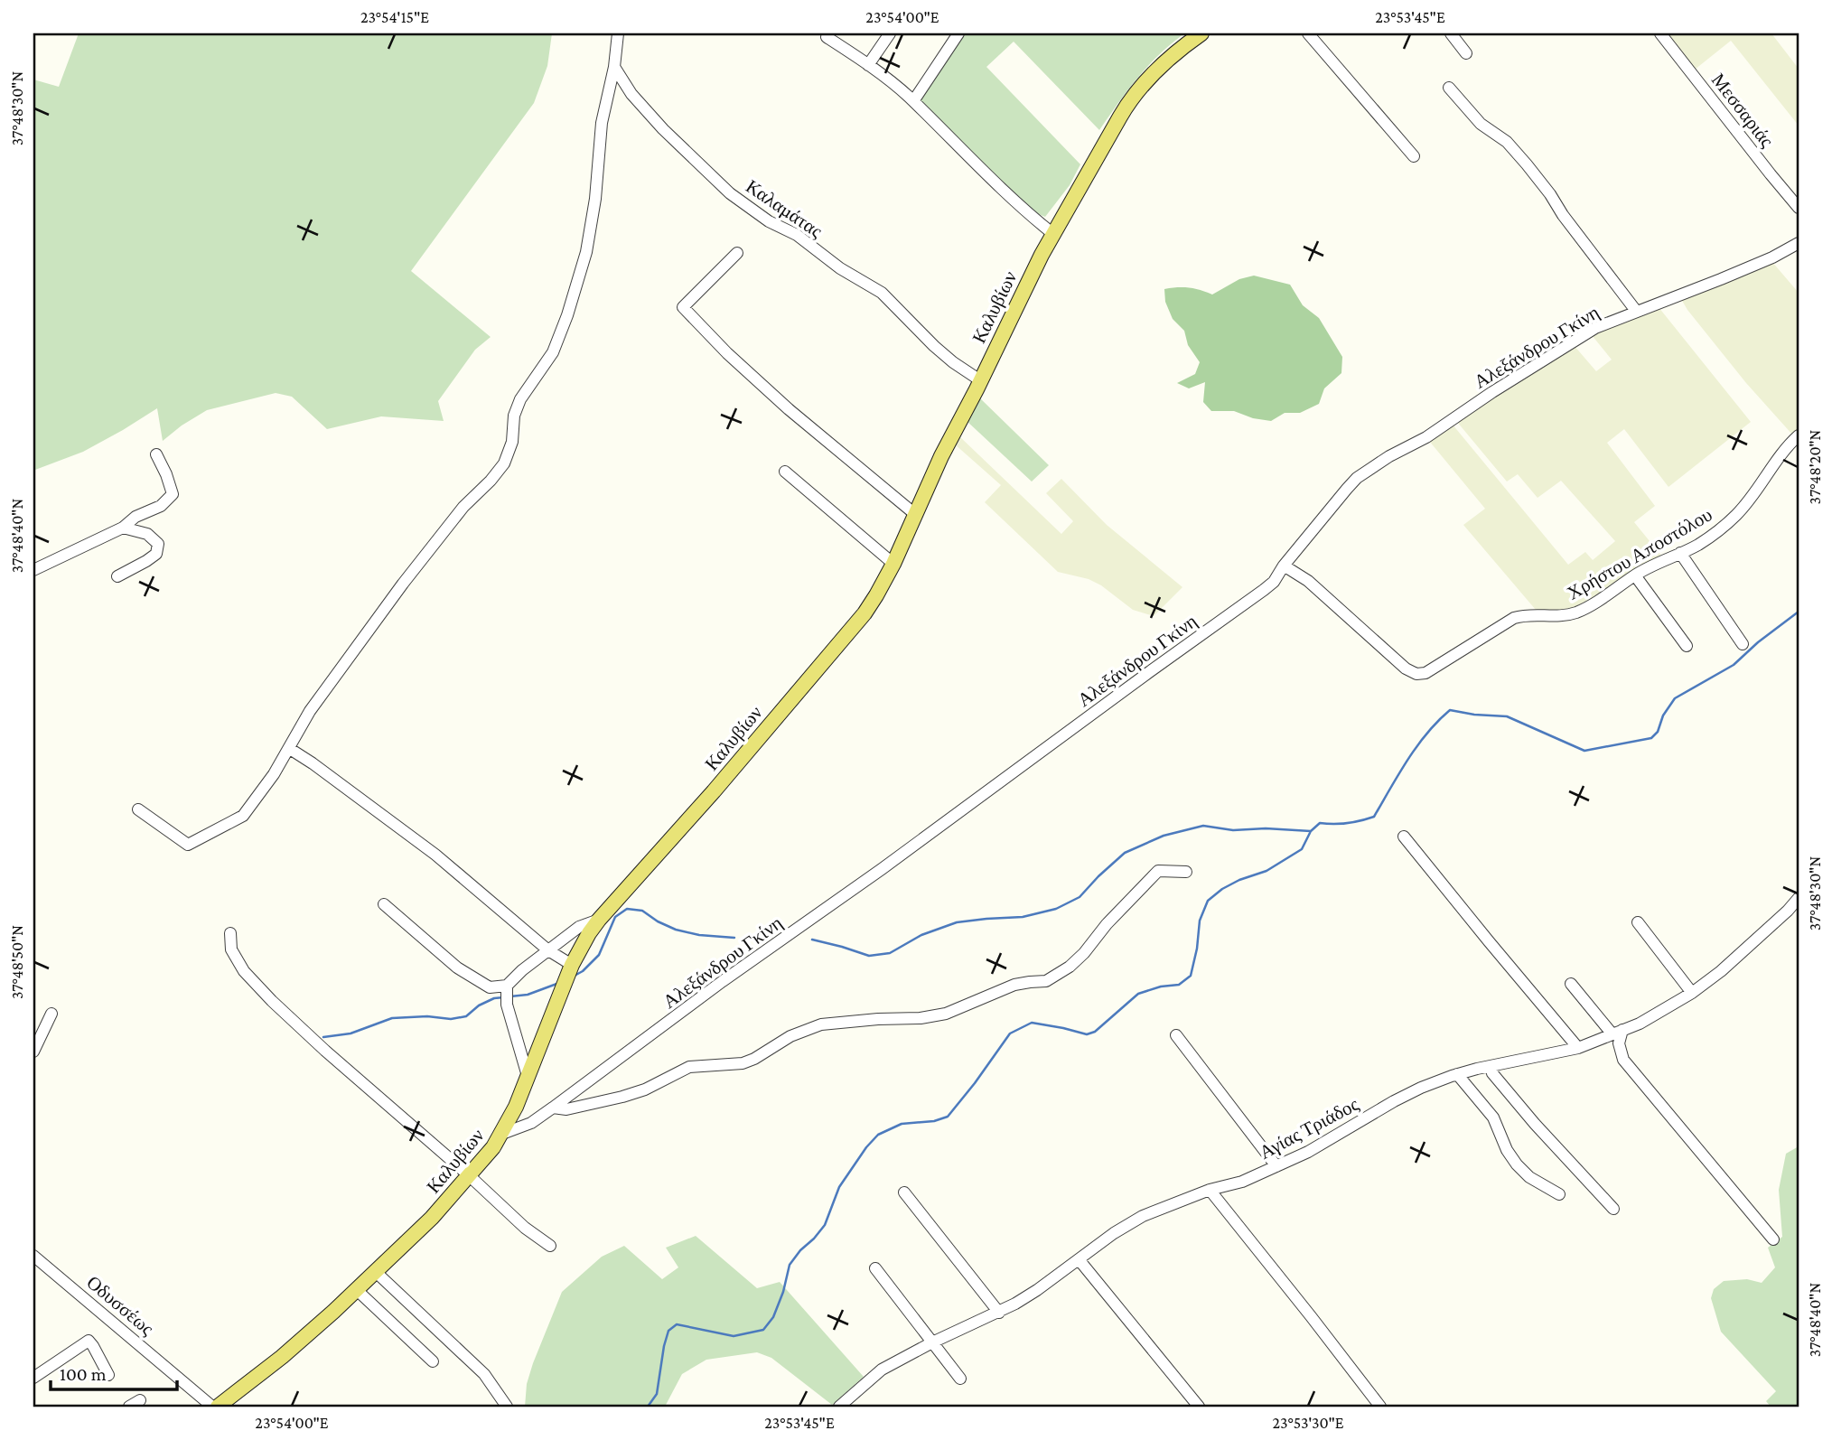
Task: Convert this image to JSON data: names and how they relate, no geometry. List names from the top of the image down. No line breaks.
{"streets":{"main road":["Καλυβίων"],"street":["Μεσσαριάς","Καλαμάτας","Αλεξάνδρου Γκίνη","Χρήστου Αποστόλου","Αγίας Τριάδος","Οδυσσέως"]},"crossings":[["Καλαμάτας","Καλυβίων"],["Καλυβίων","Αλεξάνδρου Γκίνη"],["Αλεξάνδρου Γκίνη","Χρήστου Αποστόλου"]],"scale_bar":"100 m","coordinates":["23°54'15\"E","23°54'00\"E","23°53'45\"E","37°48'30\"N","37°48'20\"N","37°48'40\"N","37°48'50\"N","23°53'30\"E"]}
